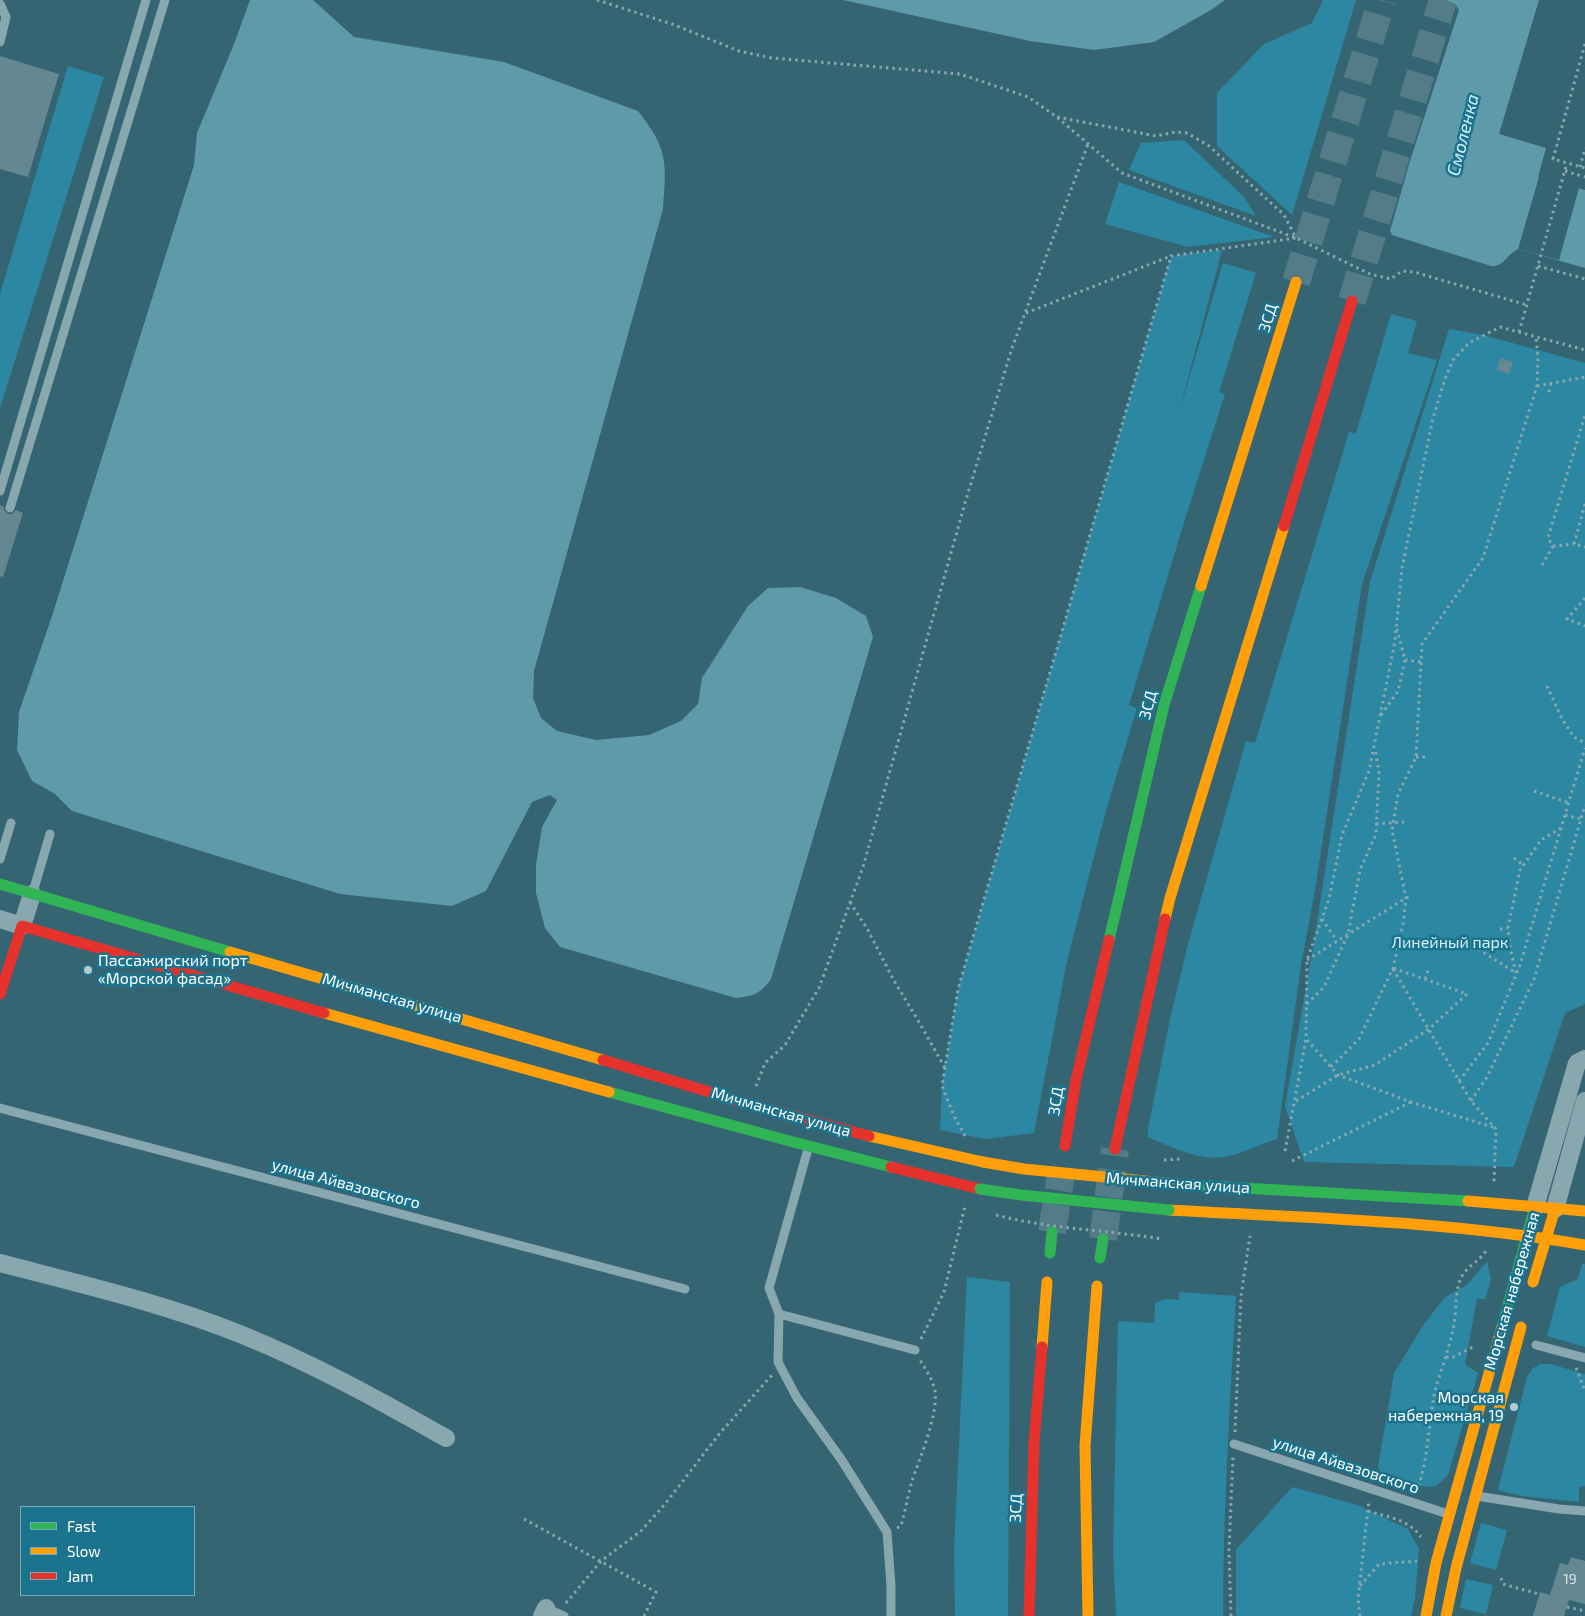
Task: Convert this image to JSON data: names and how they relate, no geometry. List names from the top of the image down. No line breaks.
{"streets":{"main road":["ЗСД","Мичманская улица","Морская набережная"],"lane":["улица Айвазовского"]},"crossings":[["Мичманская улица","Морская набережная"],["улица Айвазовского","Морская набережная"]],"water":["Смоленка"],"parks":["Линейный парк"],"places":["Пассажирский порт «Морской фасад»","Морская набережная, 19"],"house_numbers":["19"],"legend":["Fast","Slow","Jam"]}
